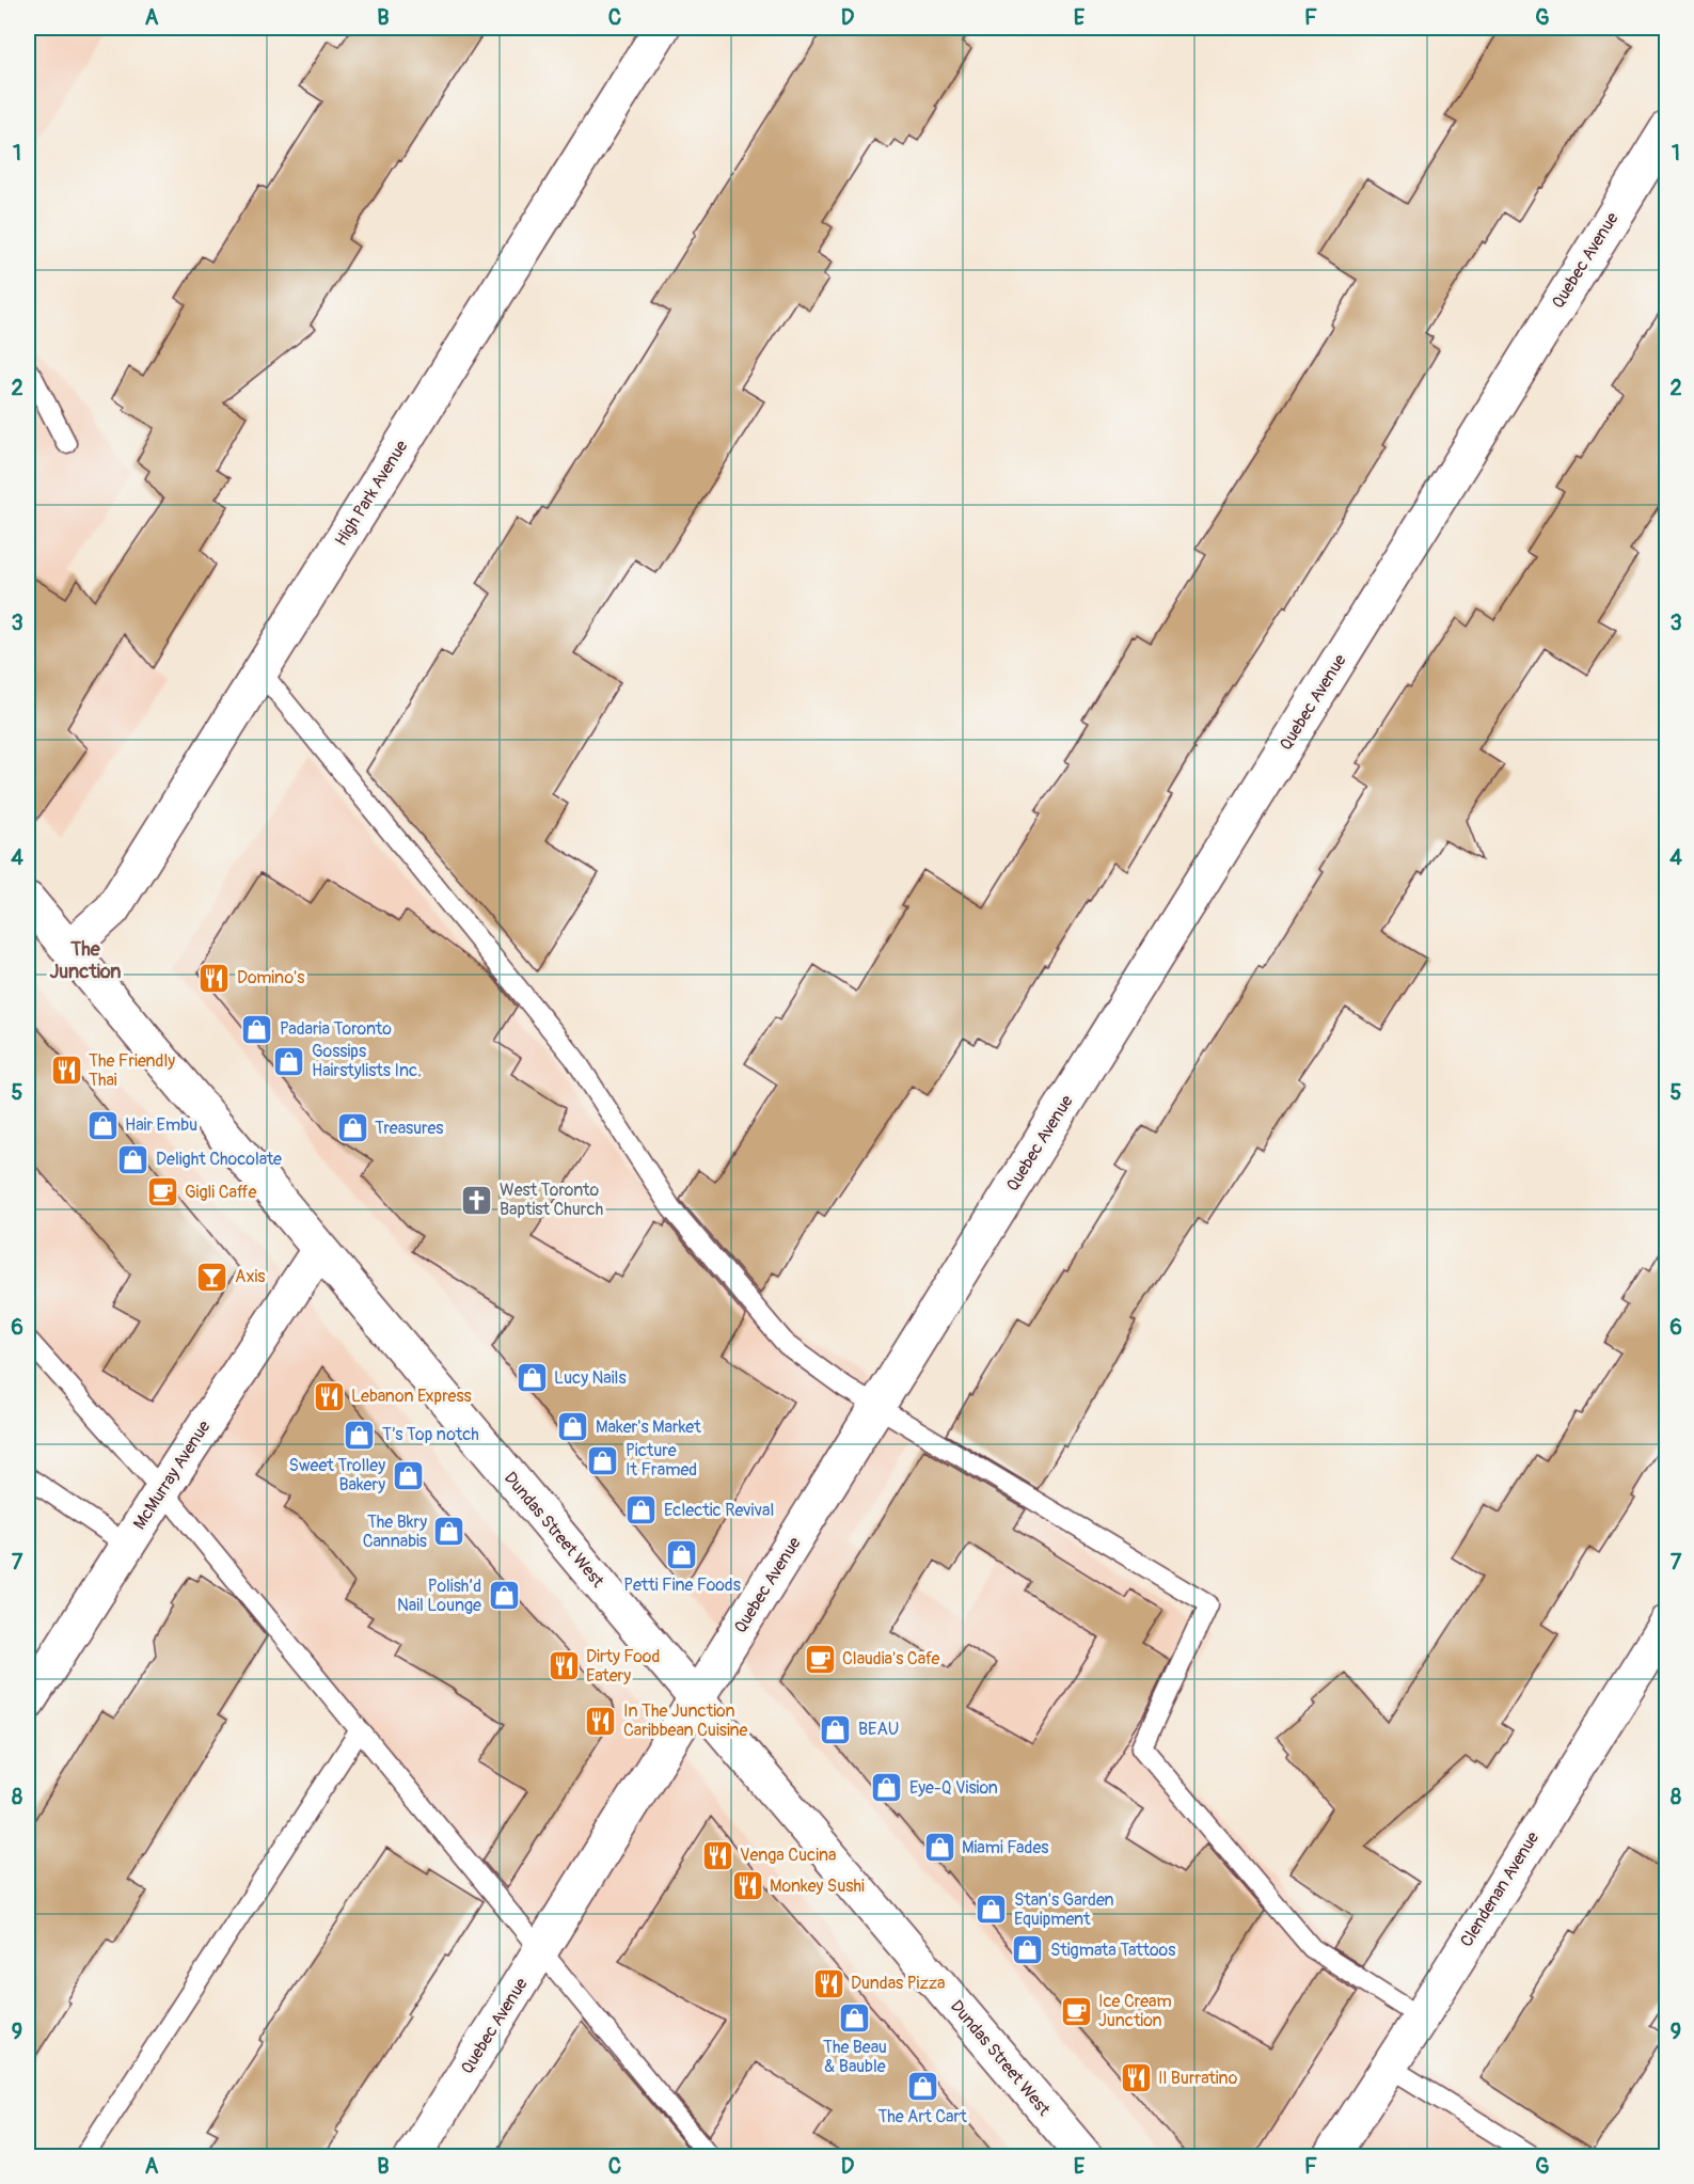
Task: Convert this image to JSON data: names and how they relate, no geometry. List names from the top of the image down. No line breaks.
{"streets":{"street":["Quebec Avenue","High Park Avenue","McMurray Avenue","Dundas Street West","Clendenan Avenue"]},"crossings":[["Quebec Avenue","Dundas Street West"],["High Park Avenue","Dundas Street West"],["McMurray Avenue","Dundas Street West"]],"districts":["The Junction"],"places":{"restaurant":["Domino's","The Friendly Thai","Lebanon Express","Dirty Food Eatery","In The Junction Caribbean Cuisine","Venga Cucina","Monkey Sushi","Dundas Pizza","Il Burratino"],"shop":["Padaria Toronto","Gossips Hairstylists Inc.","Hair Embu","Treasures","Delight Chocolate","Lucy Nails","Maker's Market","T’s Top notch","Picture It Framed","Sweet Trolley Bakery","Eclectic Revival","The Bkry Cannabis","Petti Fine Foods","Polish’d Nail Lounge","BEAU","Eye-Q Vision","Miami Fades","Stan's Garden Equipment","Stigmata Tattoos","The Beau & Bauble","The Art Cart"],"cafe":["Gigli Caffe","Claudia's Cafe","Ice Cream Junction"],"church":["West Toronto Baptist Church"],"bar":["Axis"]},"grid":{"columns":["A","B","C","D","E","F","G"],"rows":["1","2","3","4","5","6","7","8","9"]}}
